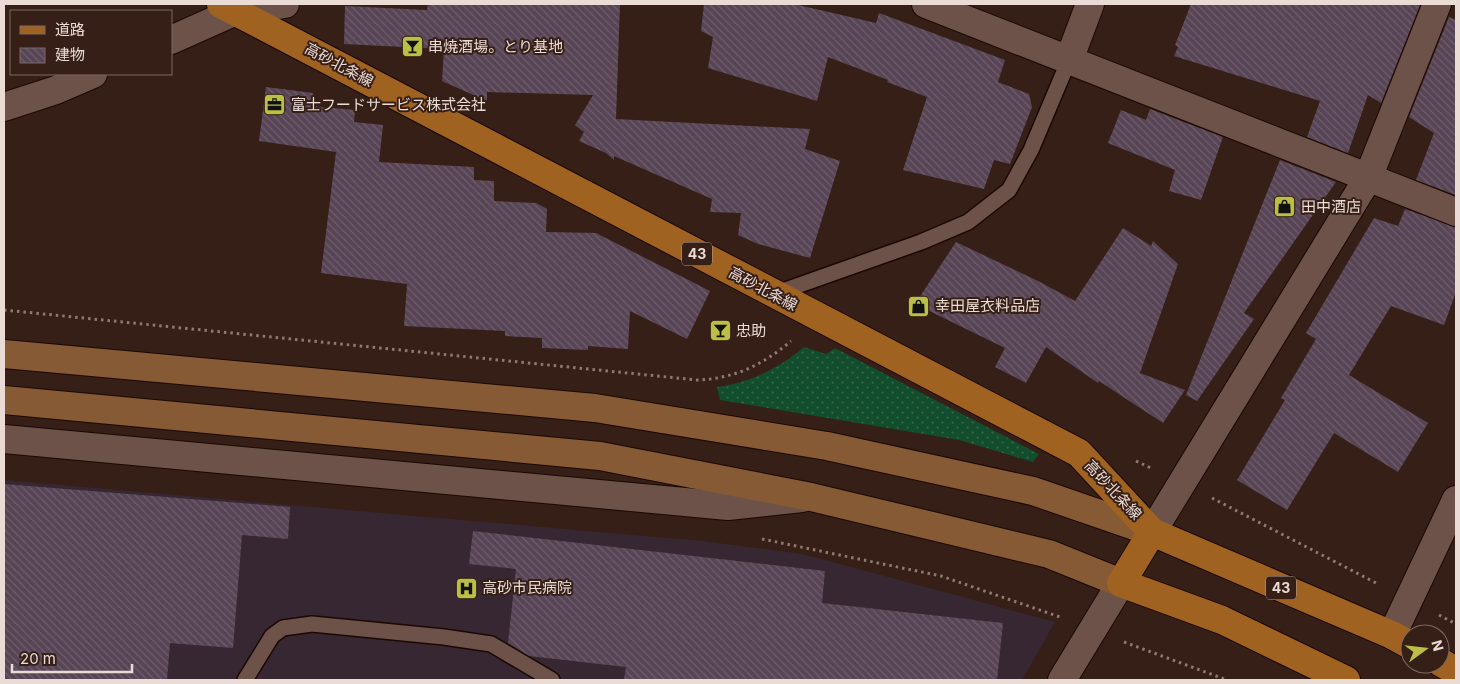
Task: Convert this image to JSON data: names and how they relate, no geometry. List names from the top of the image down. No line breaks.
{"streets":{"main road":["高砂北条線","43"]},"places":{"bar":["串焼酒場。とり基地","忠助"],"office":["富士フードサービス株式会社"],"shop":["田中酒店","幸田屋衣料品店"],"hospital":["高砂市民病院"]},"legend":["道路","建物"],"scale_bar":"20 m","north":"right"}
